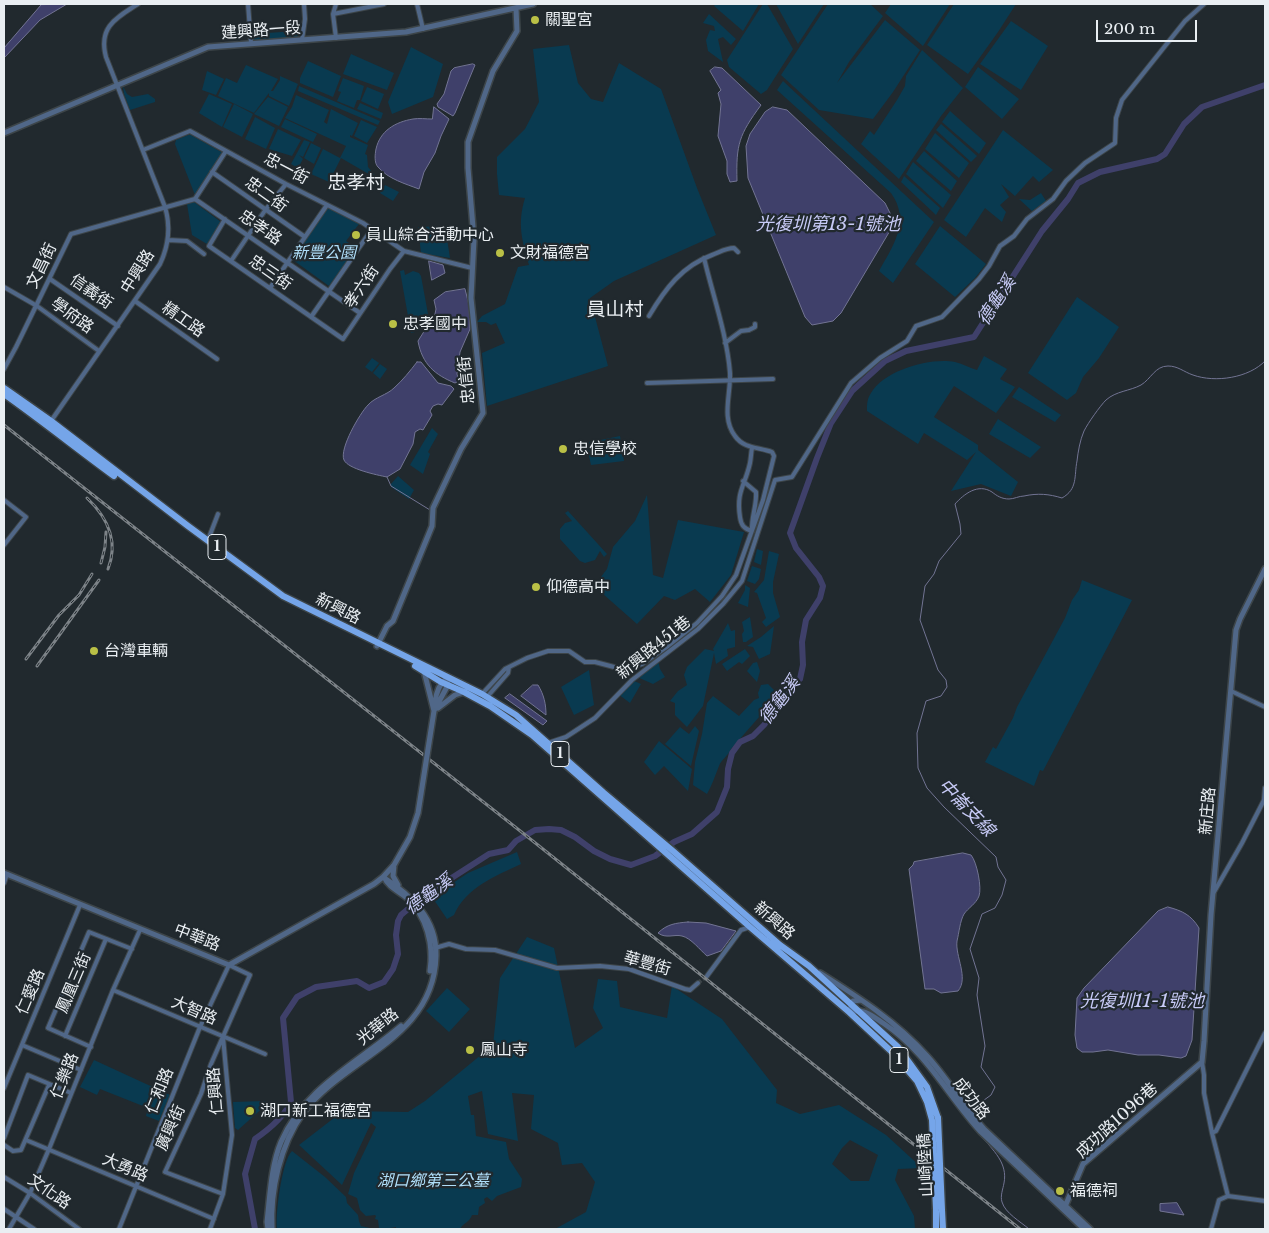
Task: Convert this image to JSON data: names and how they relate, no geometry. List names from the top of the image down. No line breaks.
{"streets":{"main road":["1","新興路","山崎陸橋"],"street":["建興路一段","忠一街","忠二街","忠孝路","文昌街","中興路","忠三街","孝六街","信義街","學府路","精工路","忠信街","新興路451巷","新庄路","中華路","華豐街","鳳凰三街","仁愛路","大智路","光華路","仁樂路","仁和路","仁興路","成功路","成功路1096巷","廣興街","大勇路","文化路"]},"crossings":[["建興路一段","中興路"],["建興路一段","忠信街"],["忠一街","中興路"],["忠一街","孝六街"],["忠一街","忠信街"],["忠孝路","忠三街"],["忠孝路","孝六街"],["文昌街","中興路"],["文昌街","信義街"],["文昌街","學府路"],["中興路","信義街"],["中興路","學府路"],["中興路","精工路"],["中興路","新興路"],["忠三街","孝六街"],["忠信街","新興路"],["1","新興路"],["1","成功路"],["1","山崎陸橋"],["新興路","新興路451巷"],["新興路","成功路"],["新庄路","成功路1096巷"],["中華路","仁愛路"],["中華路","光華路"],["中華路","仁樂路"],["中華路","仁和路"],["中華路","仁興路"],["華豐街","光華路"],["鳳凰三街","仁樂路"],["大智路","仁樂路"],["大智路","仁和路"],["大智路","仁興路"],["大智路","廣興街"],["仁樂路","大勇路"],["仁樂路","文化路"],["仁和路","仁興路"],["仁和路","大勇路"],["仁興路","廣興街"],["仁興路","大勇路"],["成功路","成功路1096巷"]],"districts":["忠孝村","員山村"],"water":["光復圳第13-1號池","德龜溪","中崙支線","光復圳11-1號池"],"parks":["新豐公園","湖口鄉第三公墓"],"places":["關聖宮","員山綜合活動中心","文財福德宮","忠孝國中","忠信學校","仰德高中","台灣車輛","鳳山寺","湖口新工福德宮","福德祠"],"scale_bar":"200 m"}
